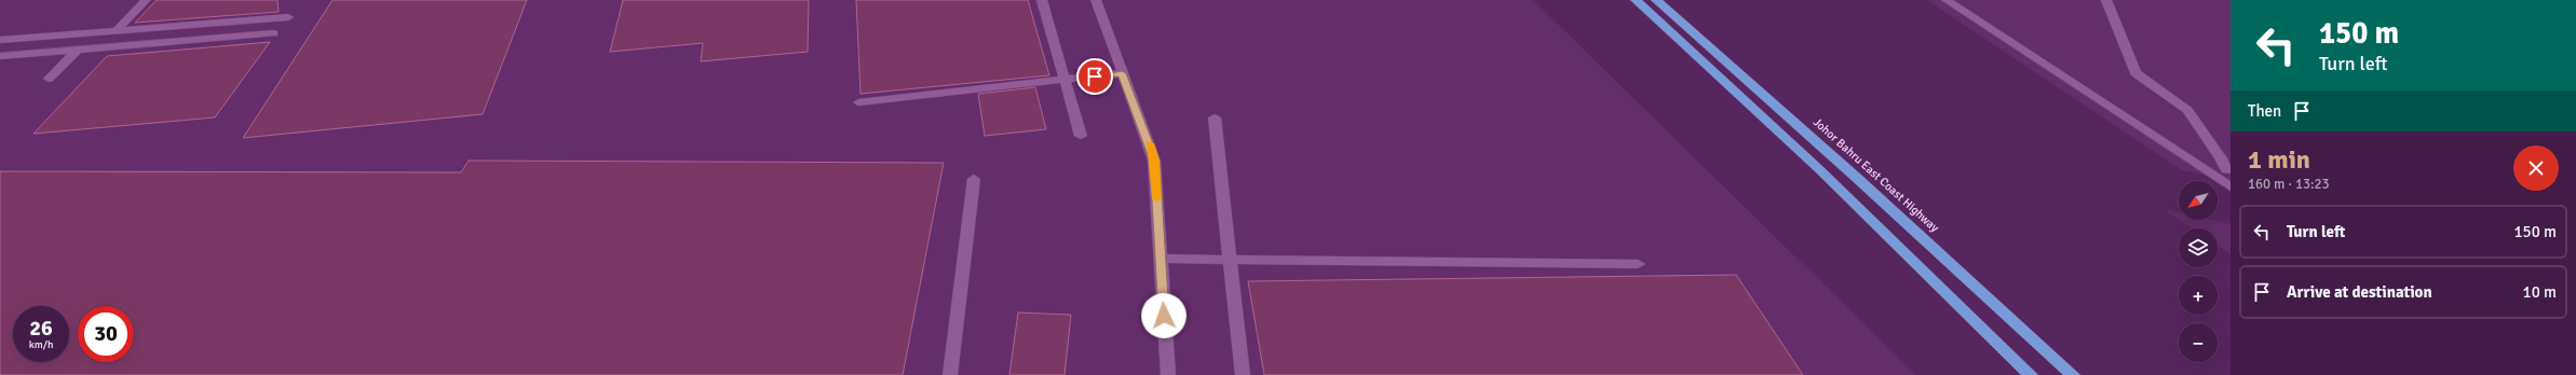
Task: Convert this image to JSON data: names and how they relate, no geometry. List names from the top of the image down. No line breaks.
{"streets":{"highway":["Johor Bahru East Coast Highway"]},"north":"bottom left","page":{"turn":["150 m","Turn left"],"then":"Then","heading":["1 min","160 m · 13:23"],"map_buttons":["+","−"],"list":[{"name":"Turn left","value":"150 m"},{"name":"Arrive at destination","value":"10 m"}],"speed":"26 km/h","limit":"30"}}
